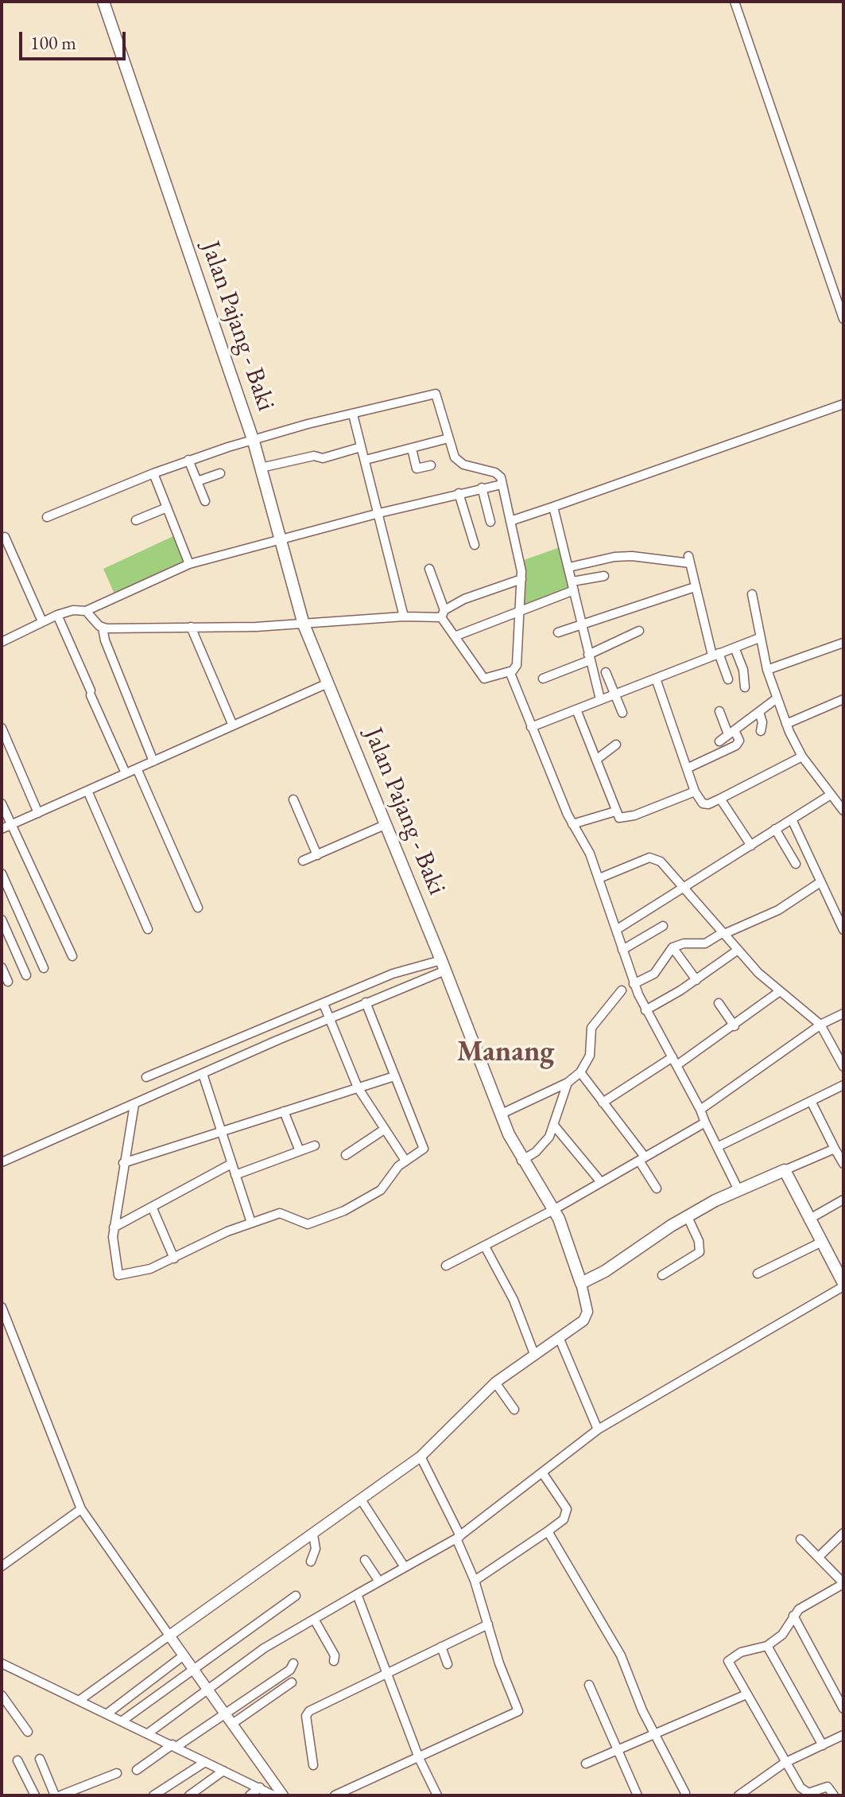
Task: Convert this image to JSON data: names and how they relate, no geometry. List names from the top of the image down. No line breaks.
{"streets":{"main road":["Jalan Pajang - Baki"]},"districts":["Manang"],"scale_bar":"100 m"}
